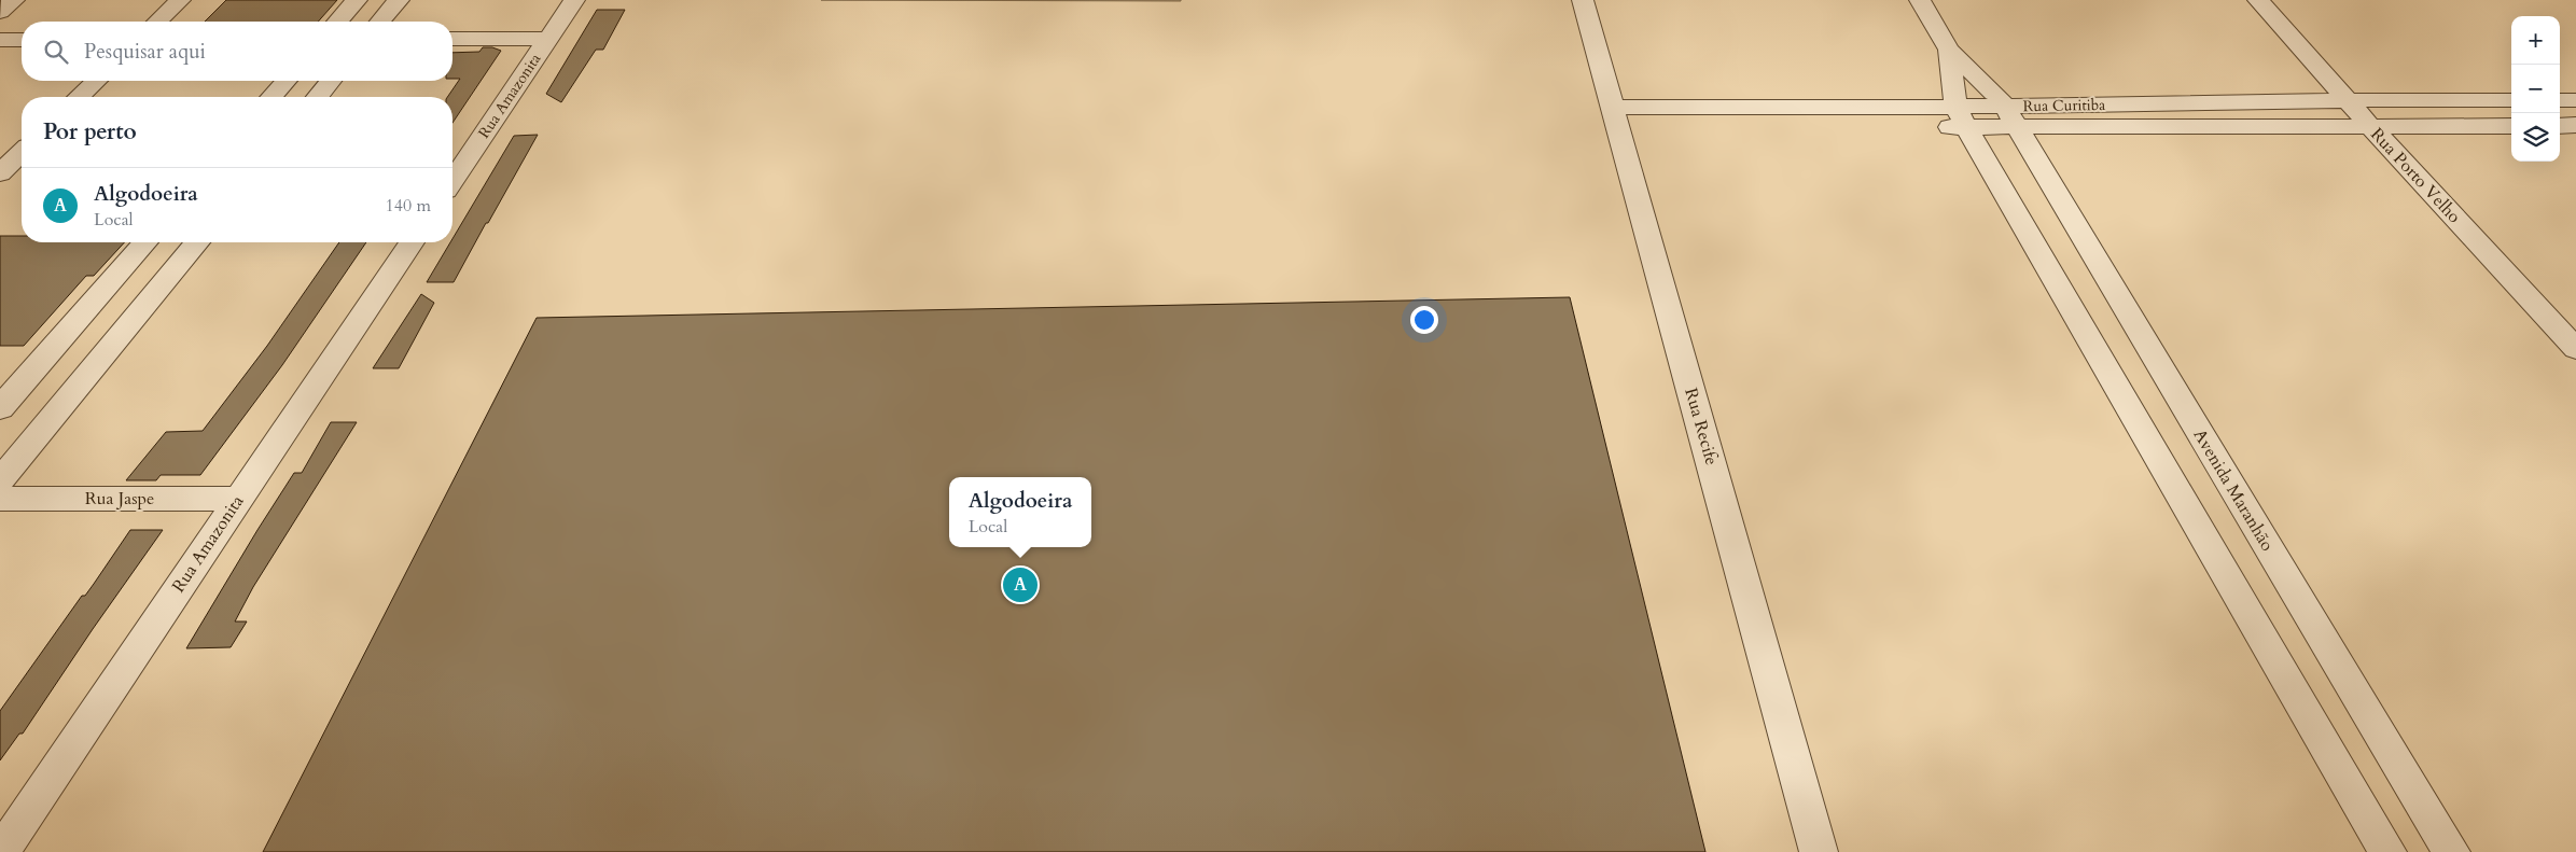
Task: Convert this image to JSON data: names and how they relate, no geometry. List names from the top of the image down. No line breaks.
{"streets":{"street":["Rua Amazonita","Rua Curitiba","Rua Porto Velho","Rua Recife","Avenida Maranhão","Rua Jaspe"]},"crossings":[["Rua Amazonita","Rua Jaspe"],["Rua Curitiba","Rua Porto Velho"],["Rua Curitiba","Avenida Maranhão"]],"page":{"map_buttons":["+","−"],"search":"Pesquisar aqui","heading":"Por perto","list":[{"mark":"A","name":"Algodoeira","note":"Local","value":"140 m"}],"popup":["Algodoeira","Local"],"pins":"A"}}
